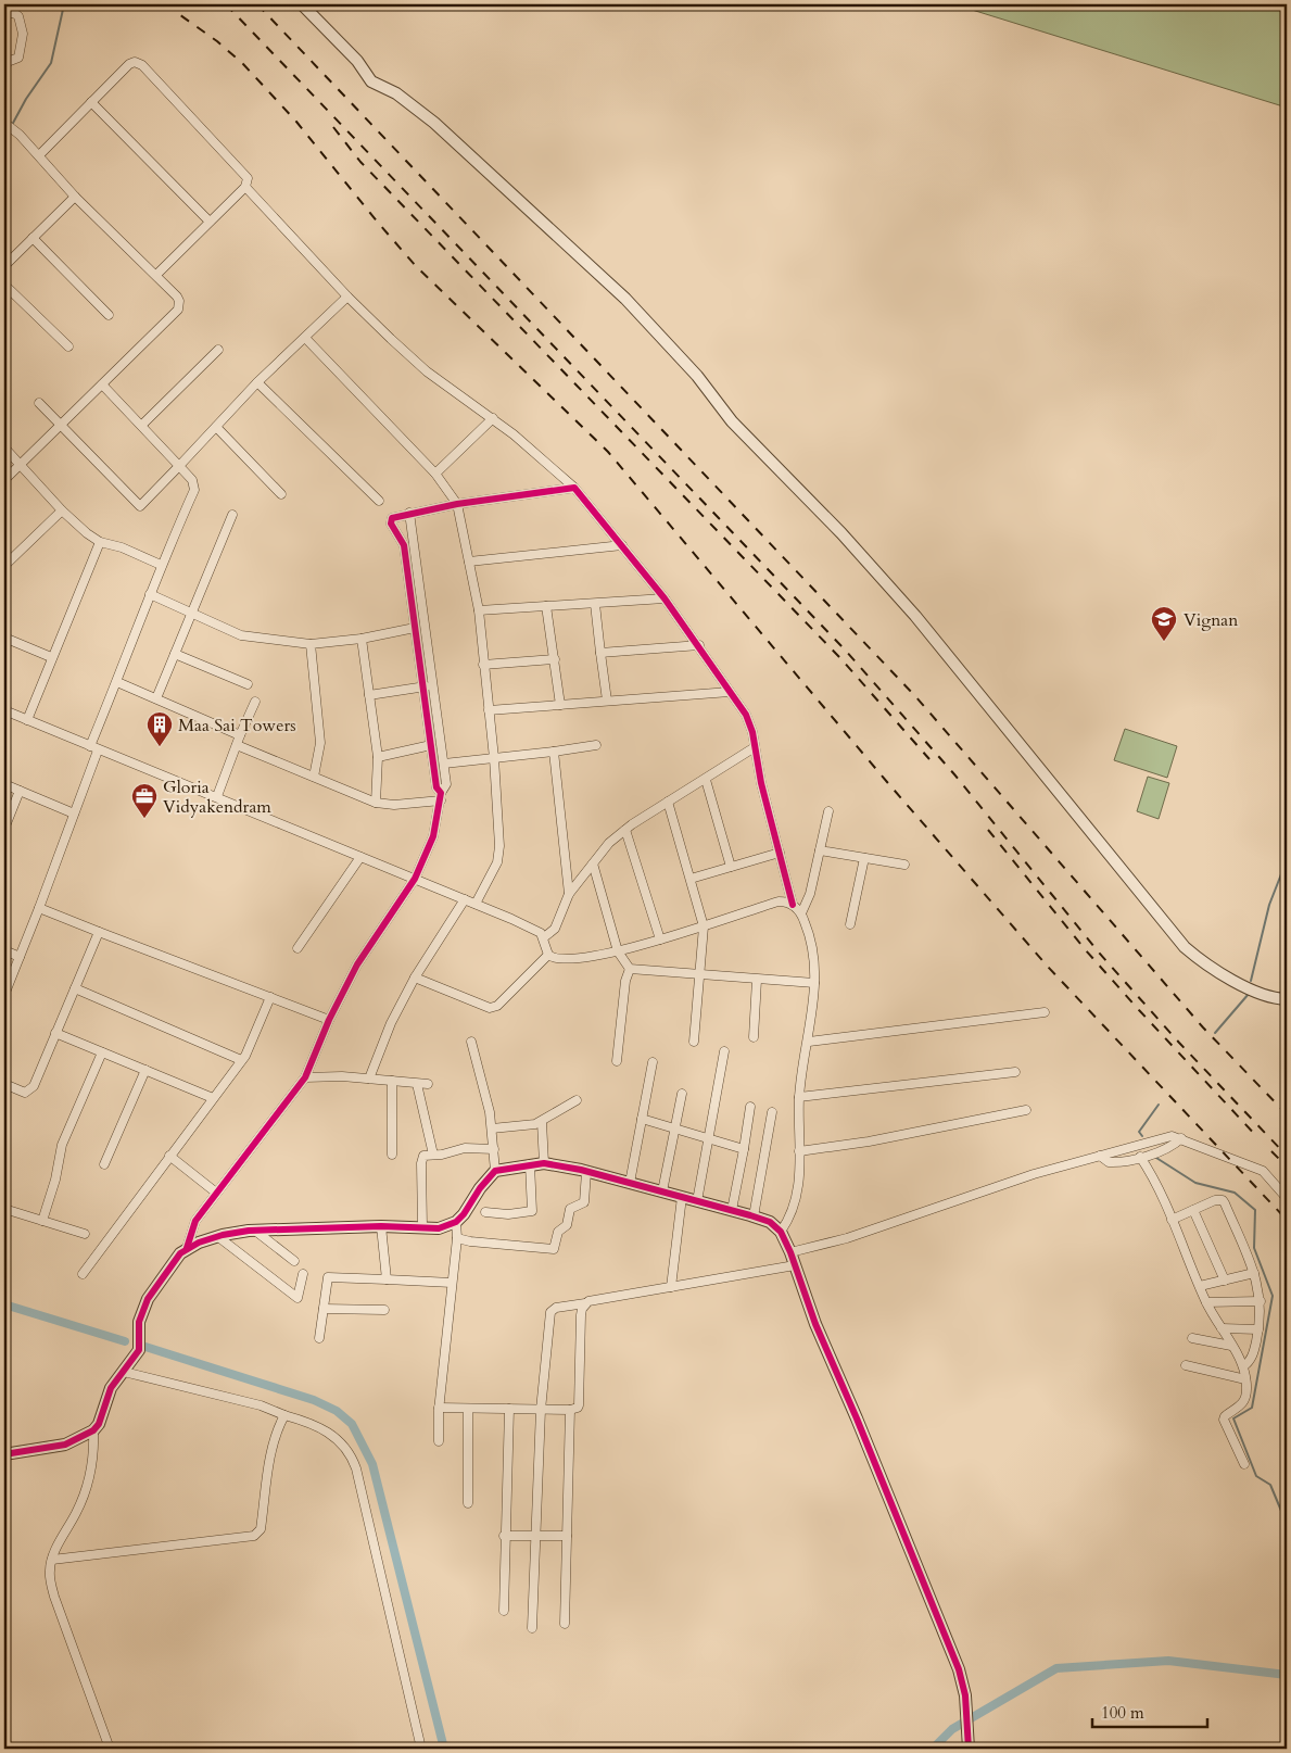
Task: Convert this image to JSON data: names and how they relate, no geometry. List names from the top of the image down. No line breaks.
{"places":{"school or university":["Vignan"],"building":["Maa Sai Towers"],"office":["Gloria Vidyakendram"]},"scale_bar":"100 m"}
